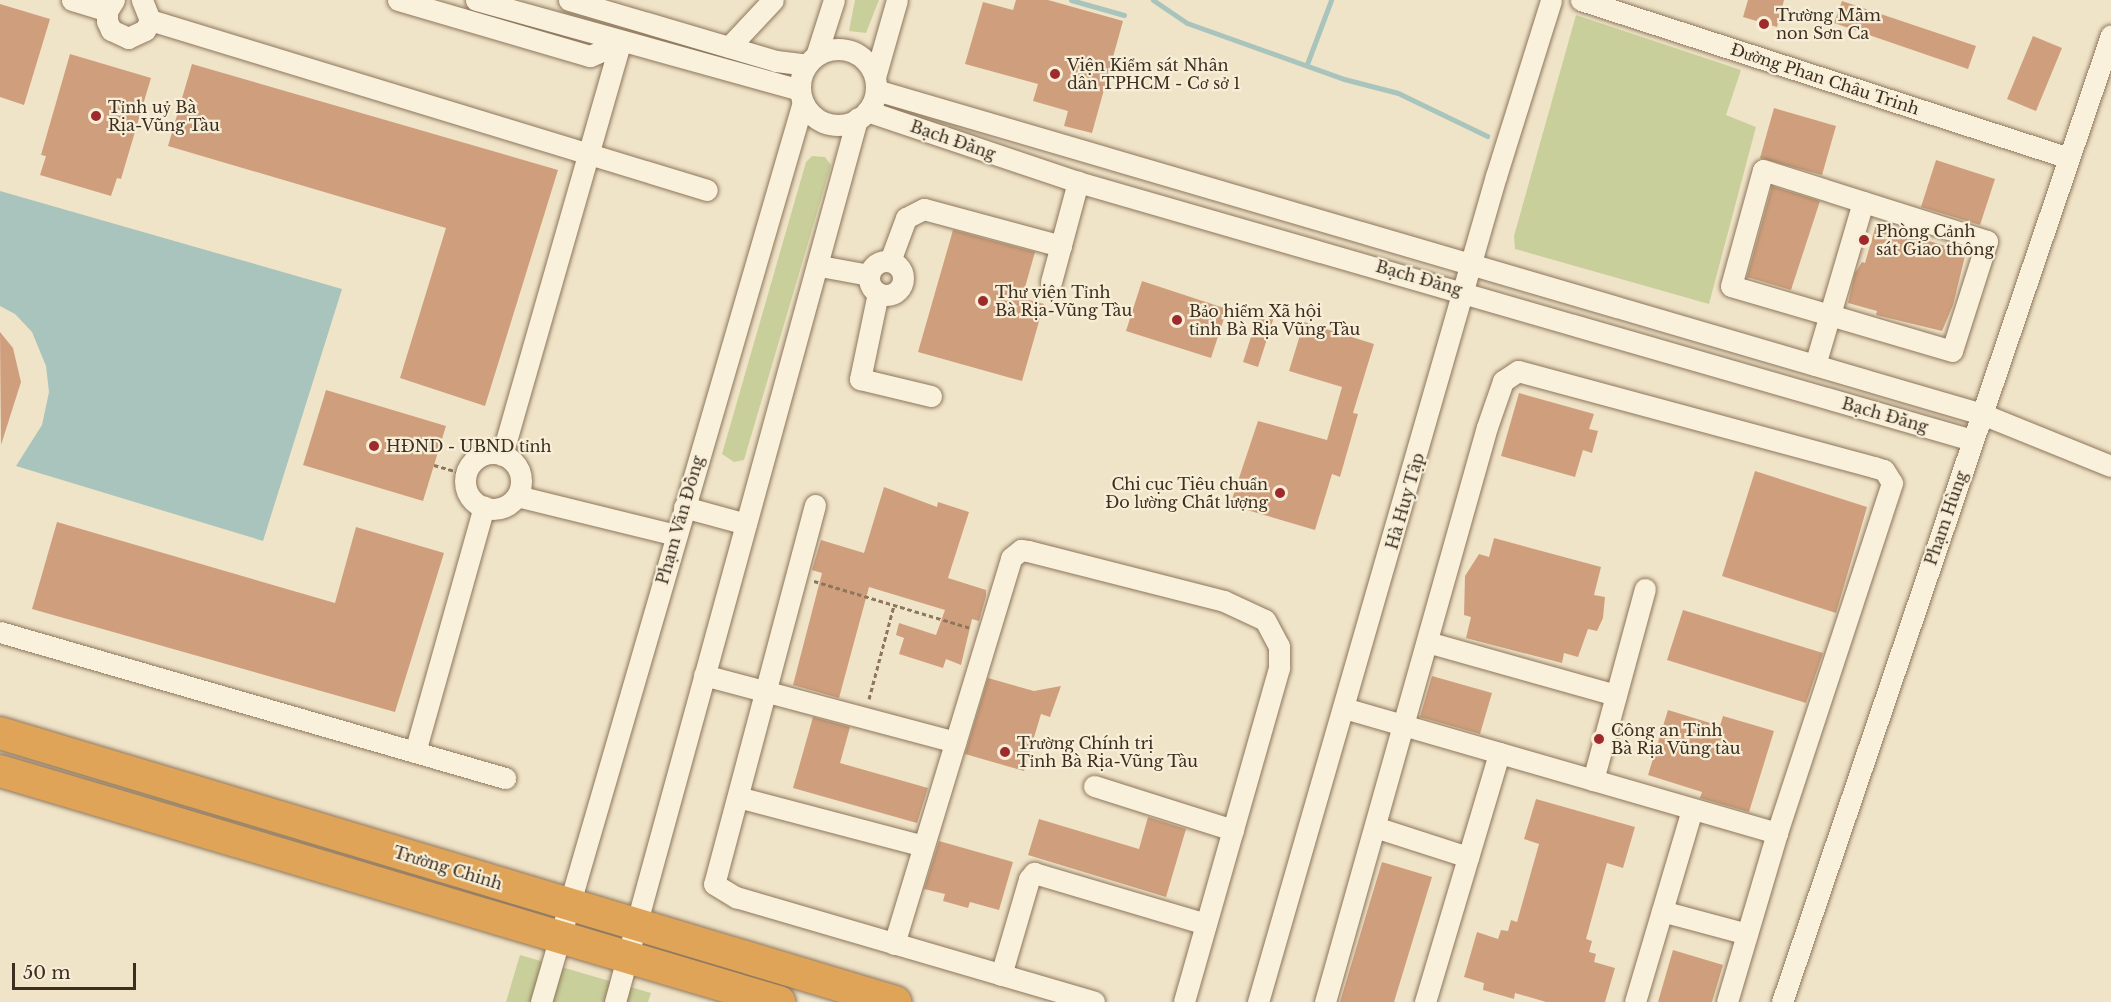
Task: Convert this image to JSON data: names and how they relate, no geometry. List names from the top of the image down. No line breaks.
{"streets":{"highway":["Trường Chinh"],"street":["Đường Phan Châu Trinh","Bạch Đằng","Hà Huy Tập","Phạm Hùng","Phạm Văn Đồng"]},"crossings":[["Đường Phan Châu Trinh","Phạm Hùng"],["Bạch Đằng","Hà Huy Tập"],["Bạch Đằng","Phạm Hùng"],["Bạch Đằng","Phạm Văn Đồng"],["Phạm Văn Đồng","Trường Chinh"]],"places":["Trường Mầm non Sơn Ca","Viện Kiểm sát Nhân dân TPHCM - Cơ sở 1","Tỉnh uỷ Bà Rịa-Vũng Tàu","Phòng Cảnh sát Giao thông","Thư viện Tỉnh Bà Rịa-Vũng Tàu","Bảo hiểm Xã hội tỉnh Bà Rịa Vũng Tàu","HĐND - UBND tỉnh","Chi cục Tiêu chuẩn Đo lường Chất lượng","Công an Tỉnh Bà Rịa Vũng tàu","Trường Chính trị Tỉnh Bà Rịa-Vũng Tàu"],"scale_bar":"50 m"}
